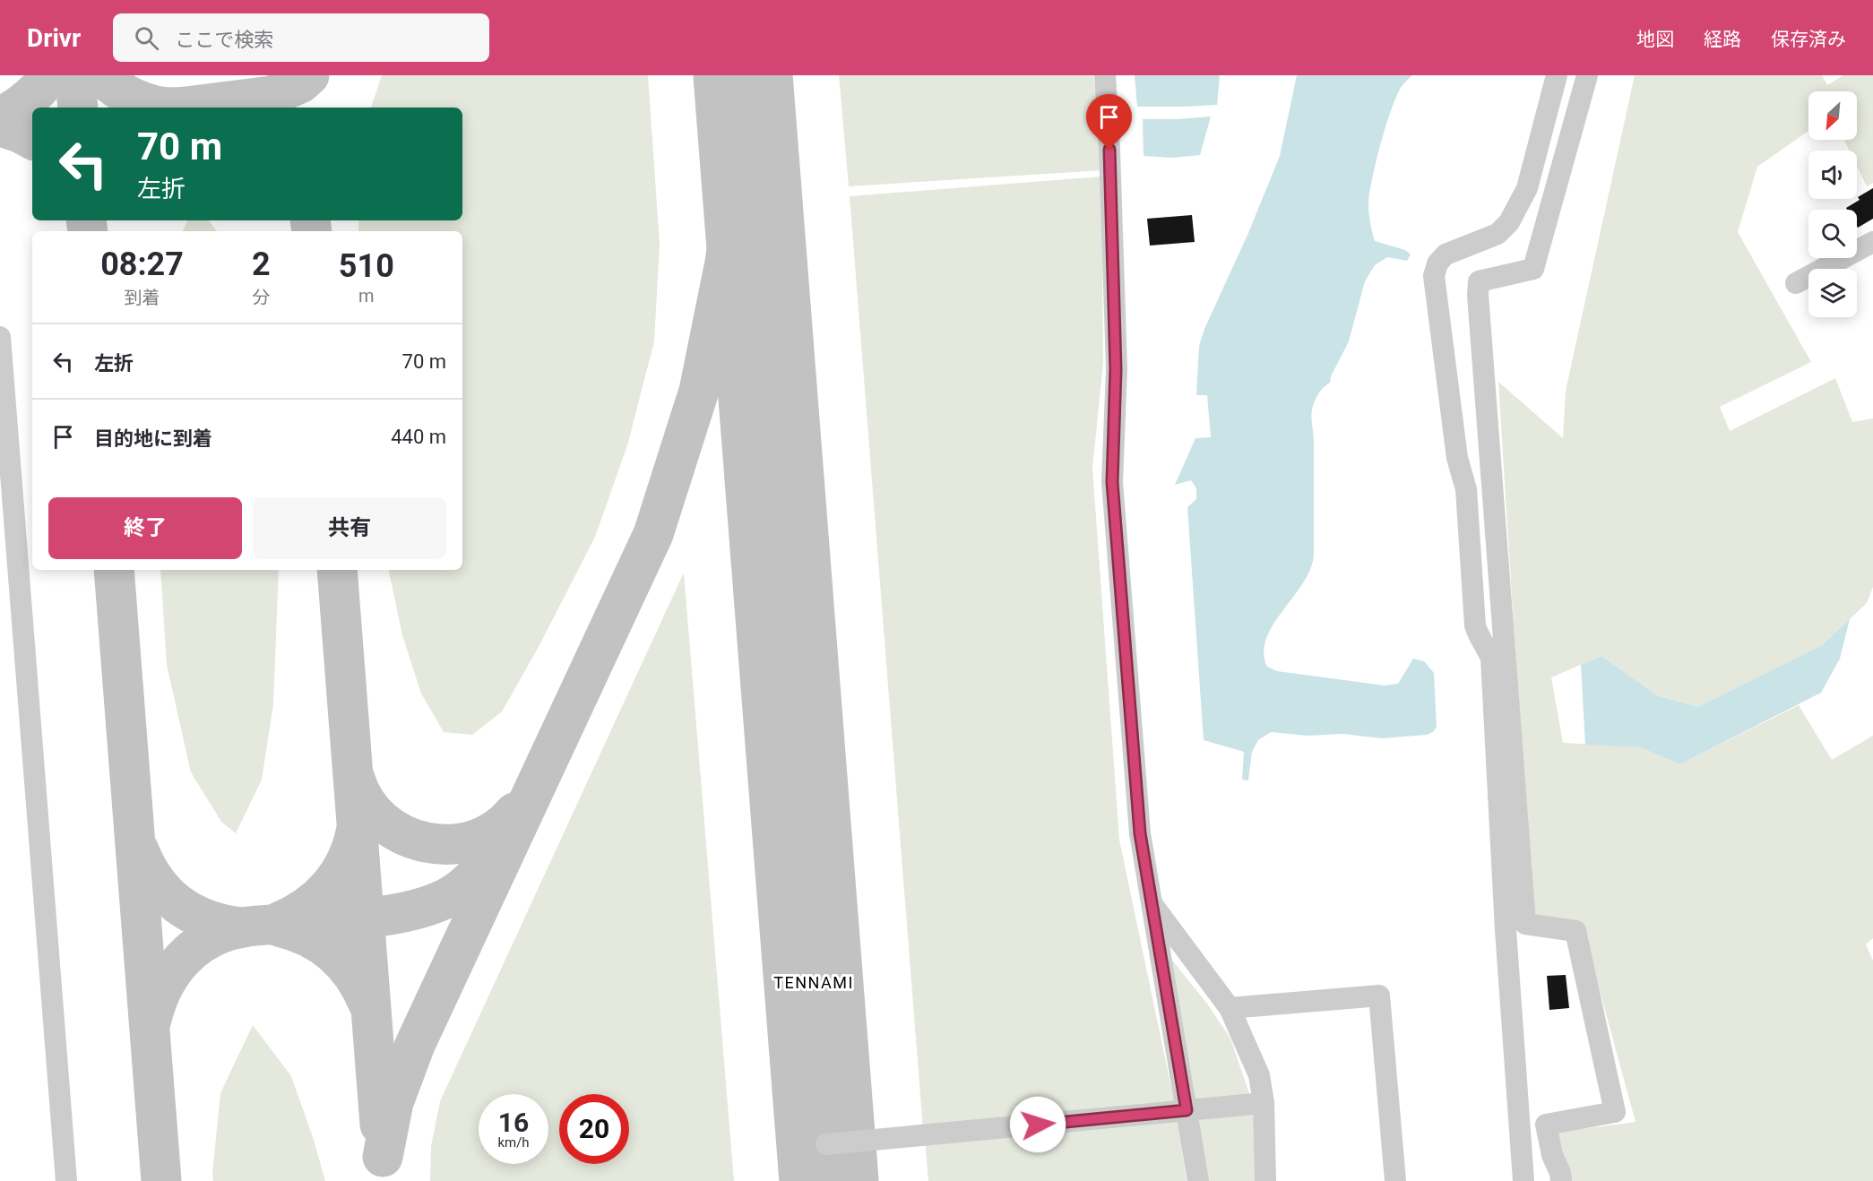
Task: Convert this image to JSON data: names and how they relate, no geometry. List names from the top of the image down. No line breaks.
{"districts":["TENNAMI"],"north":"bottom left","page":{"header":"Drivr","search":"ここで検索","nav":["地図","経路","保存済み"],"turn":["70 m","左折"],"eta":["08:27","到着","2","分","510","m"],"list":[{"name":"左折","value":"70 m"},{"name":"目的地に到着","value":"440 m"}],"buttons":["終了","共有"],"speed":"16 km/h","limit":"20"}}
